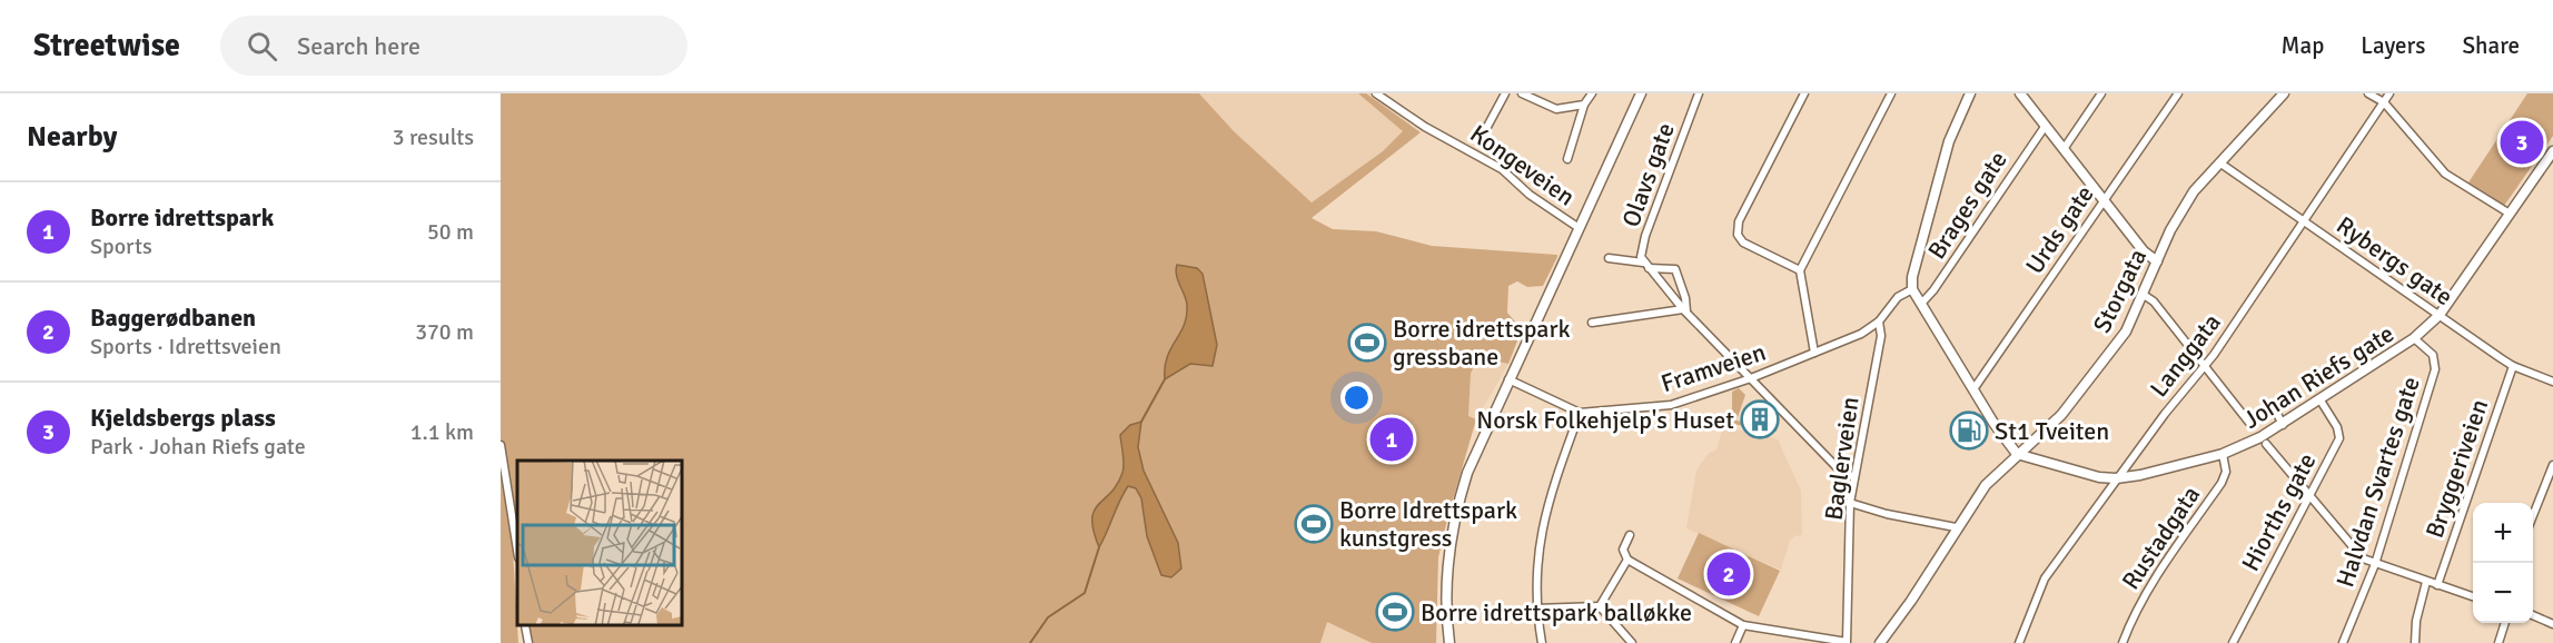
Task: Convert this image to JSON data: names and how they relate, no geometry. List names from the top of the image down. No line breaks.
{"streets":{"main road":["Storgata","Johan Riefs gate"],"street":["Kongeveien","Olavs gate","Brages gate","Urds gate","Rybergs gate","Langgata","Framveien","Baglerveien","Bryggeriveien","Halvdan Svartes gate","Hiorths gate","Rustadgata"]},"crossings":[["Rybergs gate","Storgata"],["Rybergs gate","Langgata"],["Rybergs gate","Johan Riefs gate"],["Rybergs gate","Bryggeriveien"],["Storgata","Johan Riefs gate"],["Langgata","Johan Riefs gate"],["Framveien","Baglerveien"],["Johan Riefs gate","Halvdan Svartes gate"],["Johan Riefs gate","Hiorths gate"],["Johan Riefs gate","Rustadgata"]],"places":{"sports":["Borre idrettspark gressbane","Borre Idrettspark kunstgress","Borre idrettspark balløkke"],"building":["Norsk Folkehjelp's Huset"],"fuel station":["St1 Tveiten"]},"page":{"header":"Streetwise","search":"Search here","nav":["Map","Layers","Share"],"heading":["Nearby","3 results"],"pins":["3","1","2"],"list":[{"mark":"1","name":"Borre idrettspark","note":"Sports","value":"50 m"},{"mark":"2","name":"Baggerødbanen","note":"Sports · Idrettsveien","value":"370 m"},{"mark":"3","name":"Kjeldsbergs plass","note":"Park · Johan Riefs gate","value":"1.1 km"}],"map_buttons":["+","−"]}}
